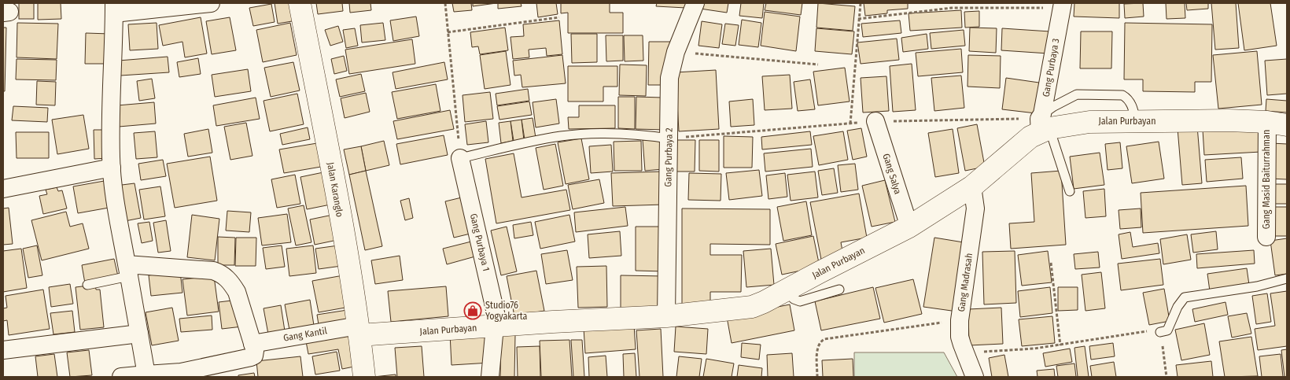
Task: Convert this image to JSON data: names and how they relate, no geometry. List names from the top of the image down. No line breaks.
{"streets":{"street":["Gang Purbaya 3","Jalan Purbayan","Gang Purbaya 2","Gang Salya","Gang Masid Baiturrahman","Jalan Karanglo","Gang Purbaya 1","Gang Madrasah","Gang Kantil"]},"crossings":[["Gang Purbaya 3","Jalan Purbayan"],["Jalan Purbayan","Gang Purbaya 2"],["Jalan Purbayan","Gang Salya"],["Jalan Purbayan","Gang Masid Baiturrahman"],["Jalan Purbayan","Jalan Karanglo"],["Jalan Purbayan","Gang Purbaya 1"],["Jalan Purbayan","Gang Madrasah"],["Jalan Purbayan","Gang Kantil"],["Jalan Karanglo","Gang Kantil"]],"places":{"shop":["Studio76 Yogyakarta"]}}
